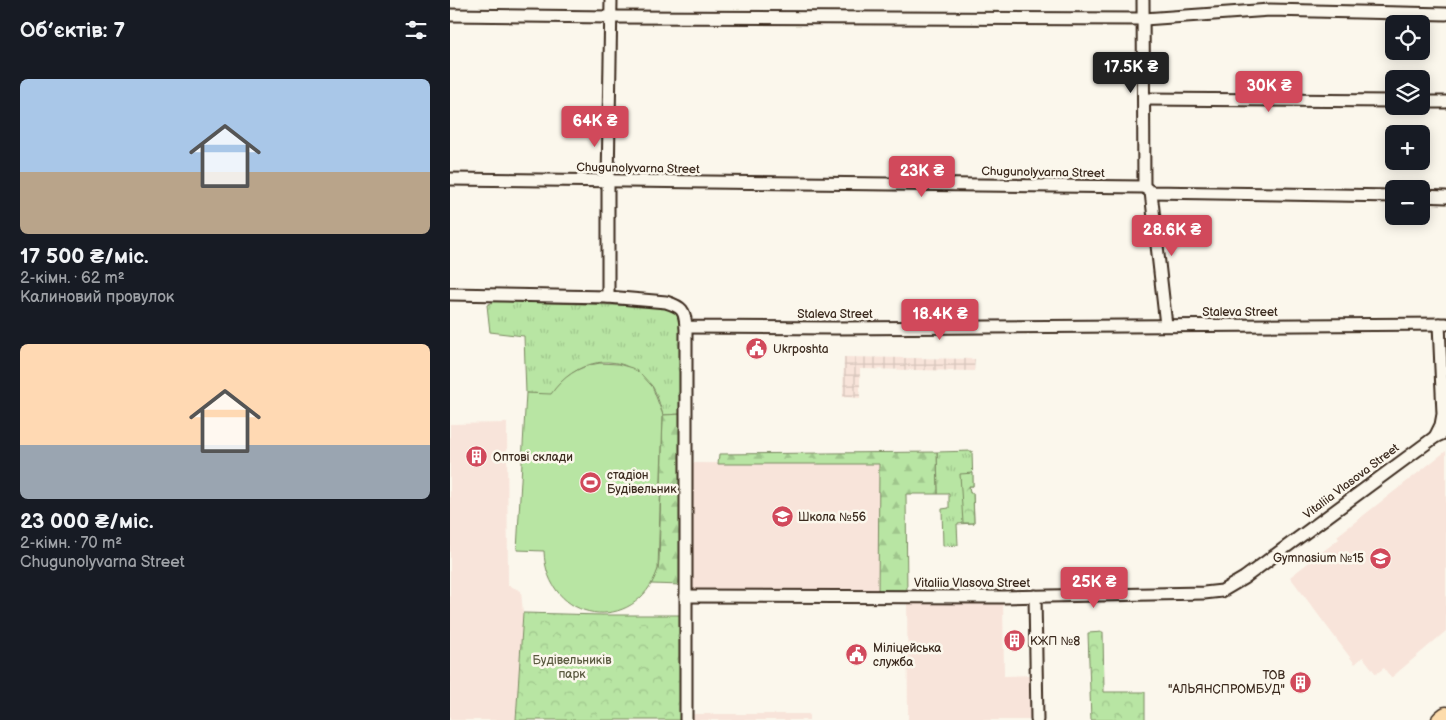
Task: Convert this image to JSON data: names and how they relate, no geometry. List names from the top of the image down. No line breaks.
{"streets":{"street":["Chugunolyvarna Street","Staleva Street","Vitaliia Vlasova Street"]},"parks":["Будівельників парк"],"places":{"public building":["Ukrposhta","Міліцейська служба"],"building":["Оптові склади","КЖП №8","ТОВ \"АЛЬЯНСПРОМБУД\""],"sports":["стадіон Будівельник"],"school or university":["Школа №56","Gymnasium №15"]},"page":{"heading":"Об’єктів: 7","map_buttons":["+","−"],"price":["17.5K ₴","30K ₴","64K ₴","23K ₴","28.6K ₴","18.4K ₴","25K ₴"],"list":[{"name":"17 500 ₴/міс.","note":"2-кімн. · 62 m² · Калиновий провулок"},{"name":"23 000 ₴/міс.","note":"2-кімн. · 70 m² · Chugunolyvarna Street"}]}}
